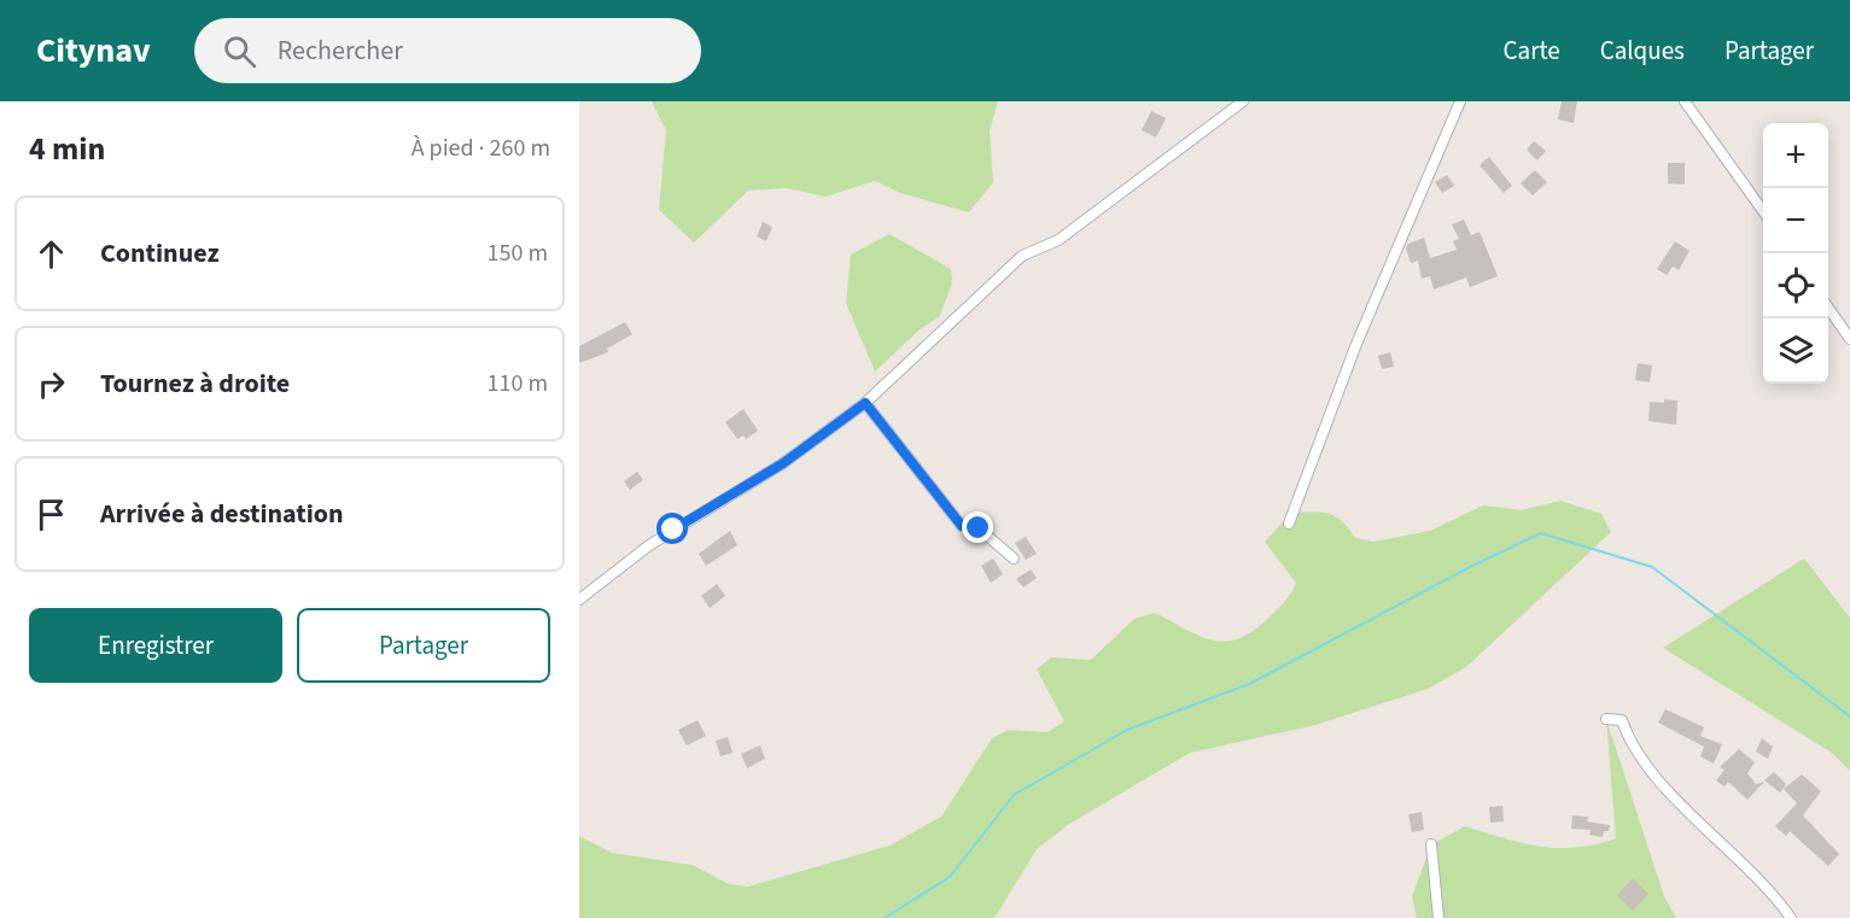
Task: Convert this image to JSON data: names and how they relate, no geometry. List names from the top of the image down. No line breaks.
{"page":{"header":"Citynav","search":"Rechercher","nav":["Carte","Calques","Partager"],"heading":["4 min","À pied · 260 m"],"map_buttons":["+","−"],"list":[["Continuez","150 m"],["Tournez à droite","110 m"],"Arrivée à destination"],"buttons":["Enregistrer","Partager"]}}
